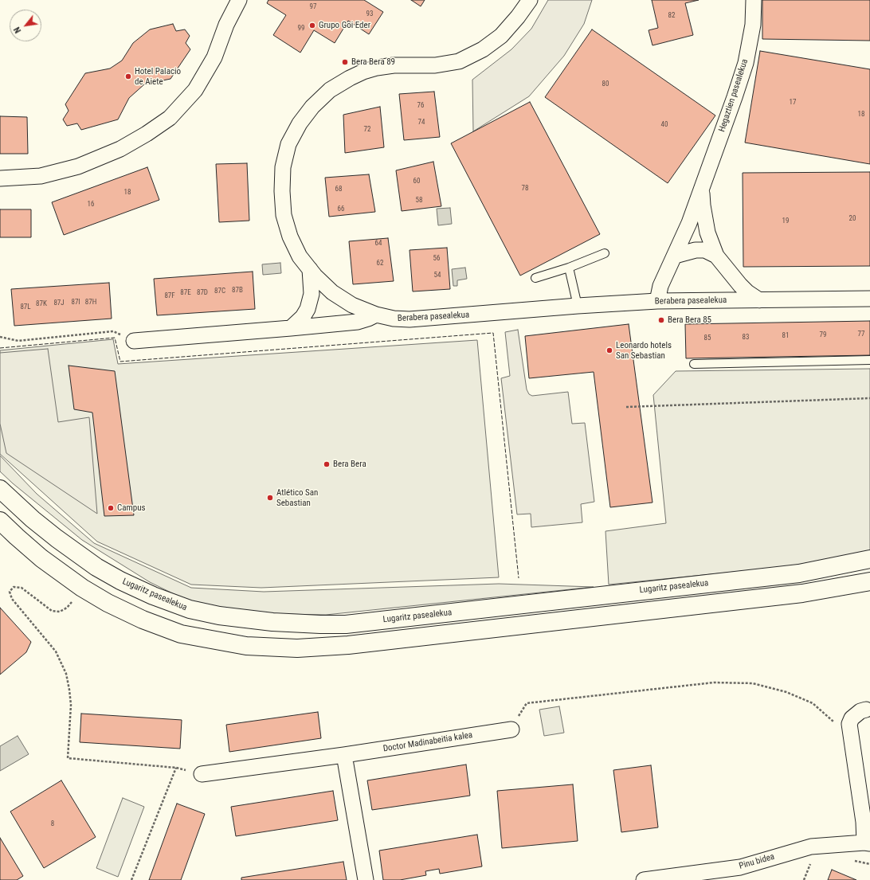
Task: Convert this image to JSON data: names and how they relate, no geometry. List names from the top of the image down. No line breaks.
{"streets":{"main road":["Lugaritz pasealekua"],"street":["Hegaztien pasealekua","Berabera pasealekua","Doctor Madinabeitia kalea","Pinu bidea"]},"crossings":[["Hegaztien pasealekua","Berabera pasealekua"]],"places":["Grupo Goi Eder","Bera Bera 89","Hotel Palacio de Aiete","Bera Bera 85","Leonardo hotels San Sebastian","Bera Bera","Atlético San Sebastian","Campus"],"house_numbers":["97","93","82","99","80","17","76","18","74","40","72","60","78","68","18","58","16","66","20","19","64","56","62","54","87B","87C","87E","87D","87F","87I","87H","87J","87K","87L","77","79","81","83","85","8"],"north":"bottom left"}
